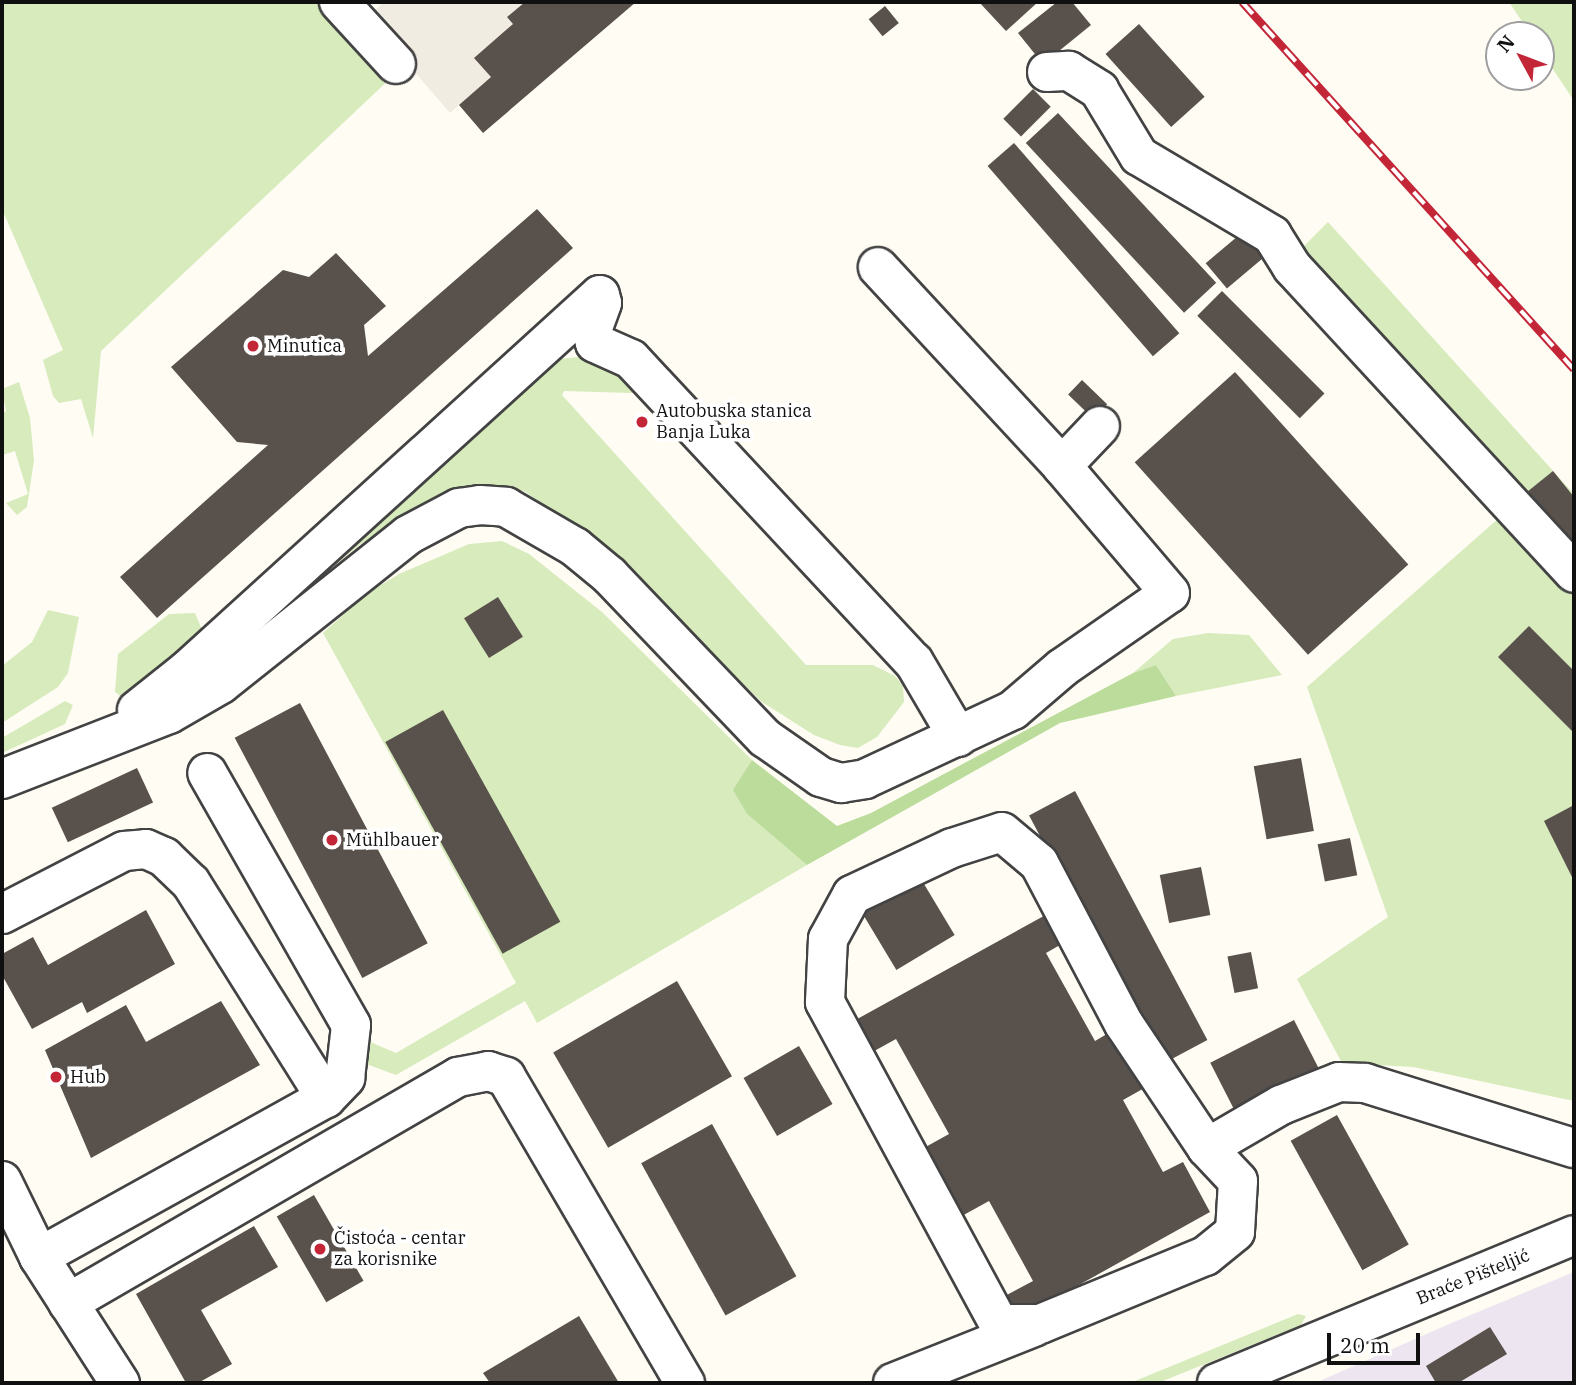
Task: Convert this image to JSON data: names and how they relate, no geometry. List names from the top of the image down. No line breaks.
{"streets":{"street":["Braće Pišteljić"]},"places":["Minutica","Autobuska stanica Banja Luka","Mühlbauer","Hub","Čistoća - centar za korisnike"],"scale_bar":"20 m","north":"top left"}
